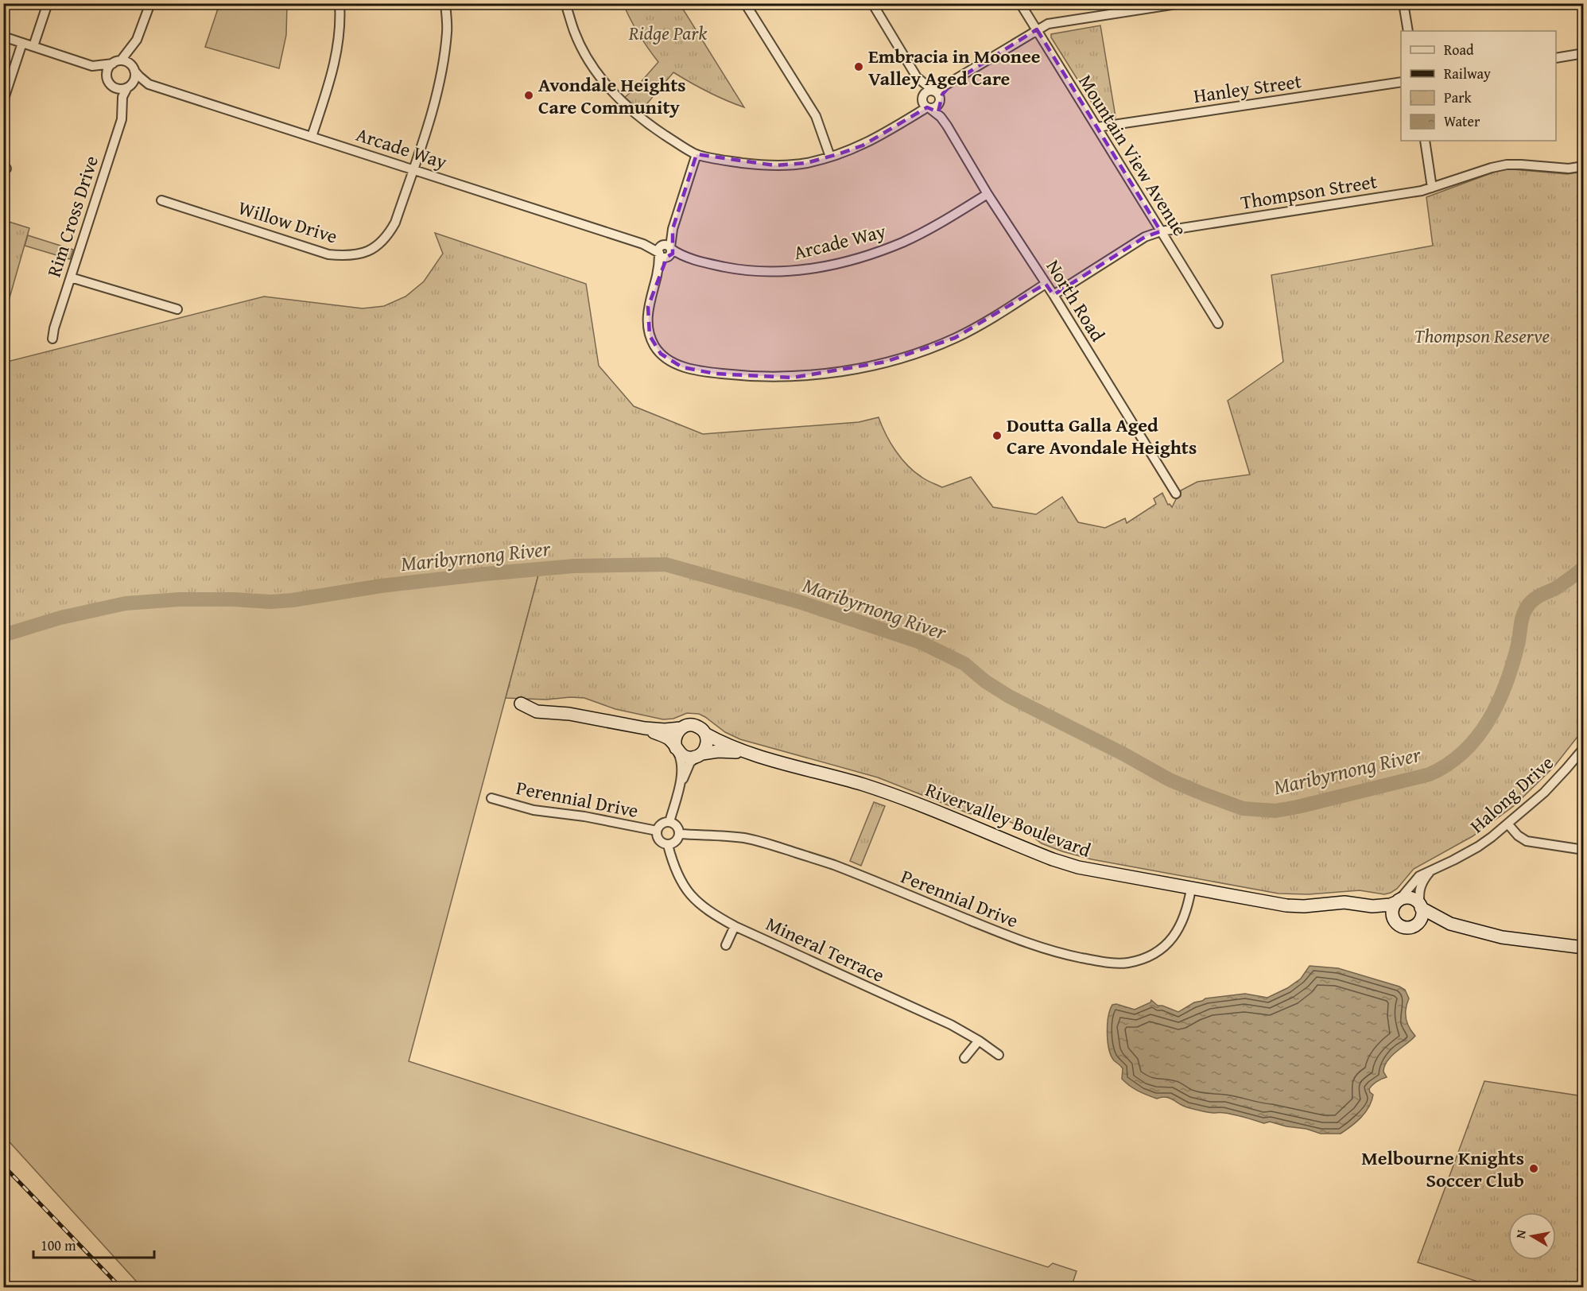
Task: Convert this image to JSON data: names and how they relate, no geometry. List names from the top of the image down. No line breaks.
{"streets":{"street":["Hanley Street","Arcade Way","Mountain View Avenue","Thompson Street","Rim Cross Drive","Willow Drive","North Road","Halong Drive","Perennial Drive","Rivervalley Boulevard","Mineral Terrace"]},"crossings":[["Hanley Street","Mountain View Avenue"],["Arcade Way","Rim Cross Drive"],["Arcade Way","Willow Drive"],["Arcade Way","North Road"],["Mountain View Avenue","Thompson Street"],["Thompson Street","North Road"],["Halong Drive","Rivervalley Boulevard"],["Perennial Drive","Rivervalley Boulevard"],["Perennial Drive","Mineral Terrace"]],"water":["Maribyrnong River"],"parks":["Ridge Park","Thompson Reserve"],"places":["Embracia in Moonee Valley Aged Care","Avondale Heights Care Community","Doutta Galla Aged Care Avondale Heights","Melbourne Knights Soccer Club"],"legend":["Road","Railway","Park","Water"],"scale_bar":"100 m","north":"left"}
